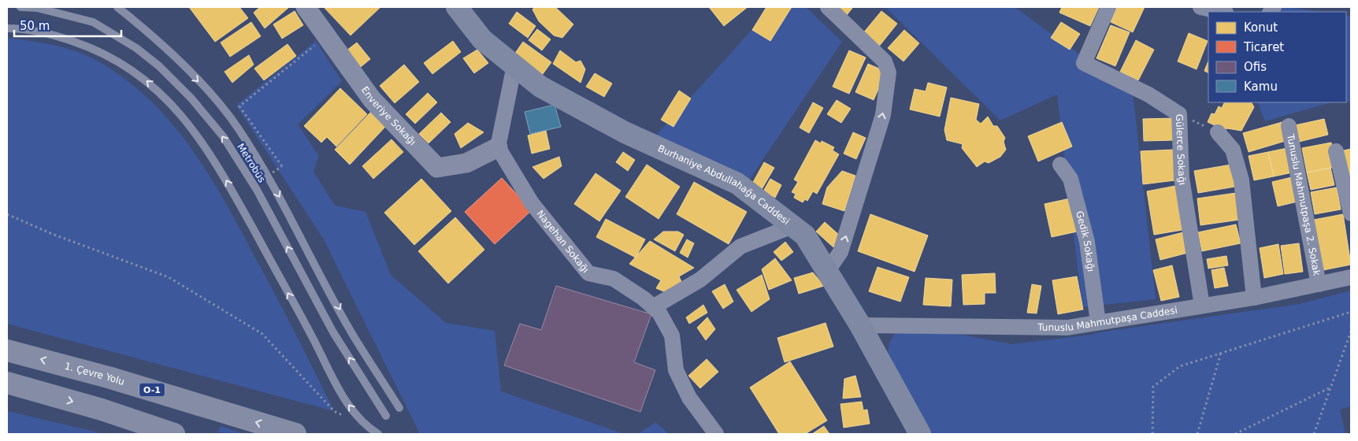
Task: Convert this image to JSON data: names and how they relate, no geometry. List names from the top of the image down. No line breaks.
{"streets":{"highway":["1. Çevre Yolu","O-1"],"main road":["Burhaniye Abdullahağa Caddesi"],"street":["Enveriye Sokağı","Gülerce Sokağı","Tunuslu Mahmutpaşa 2. Sokak","Nagehan Sokağı","Gedik Sokağı","Tunuslu Mahmutpaşa Caddesi"],"lane":["Metrobüs"]},"crossings":[["Enveriye Sokağı","Nagehan Sokağı"],["Gülerce Sokağı","Tunuslu Mahmutpaşa Caddesi"],["Burhaniye Abdullahağa Caddesi","Tunuslu Mahmutpaşa Caddesi"],["Tunuslu Mahmutpaşa 2. Sokak","Tunuslu Mahmutpaşa Caddesi"],["Gedik Sokağı","Tunuslu Mahmutpaşa Caddesi"]],"legend":["Konut","Ticaret","Ofis","Kamu"],"scale_bar":"50 m"}
